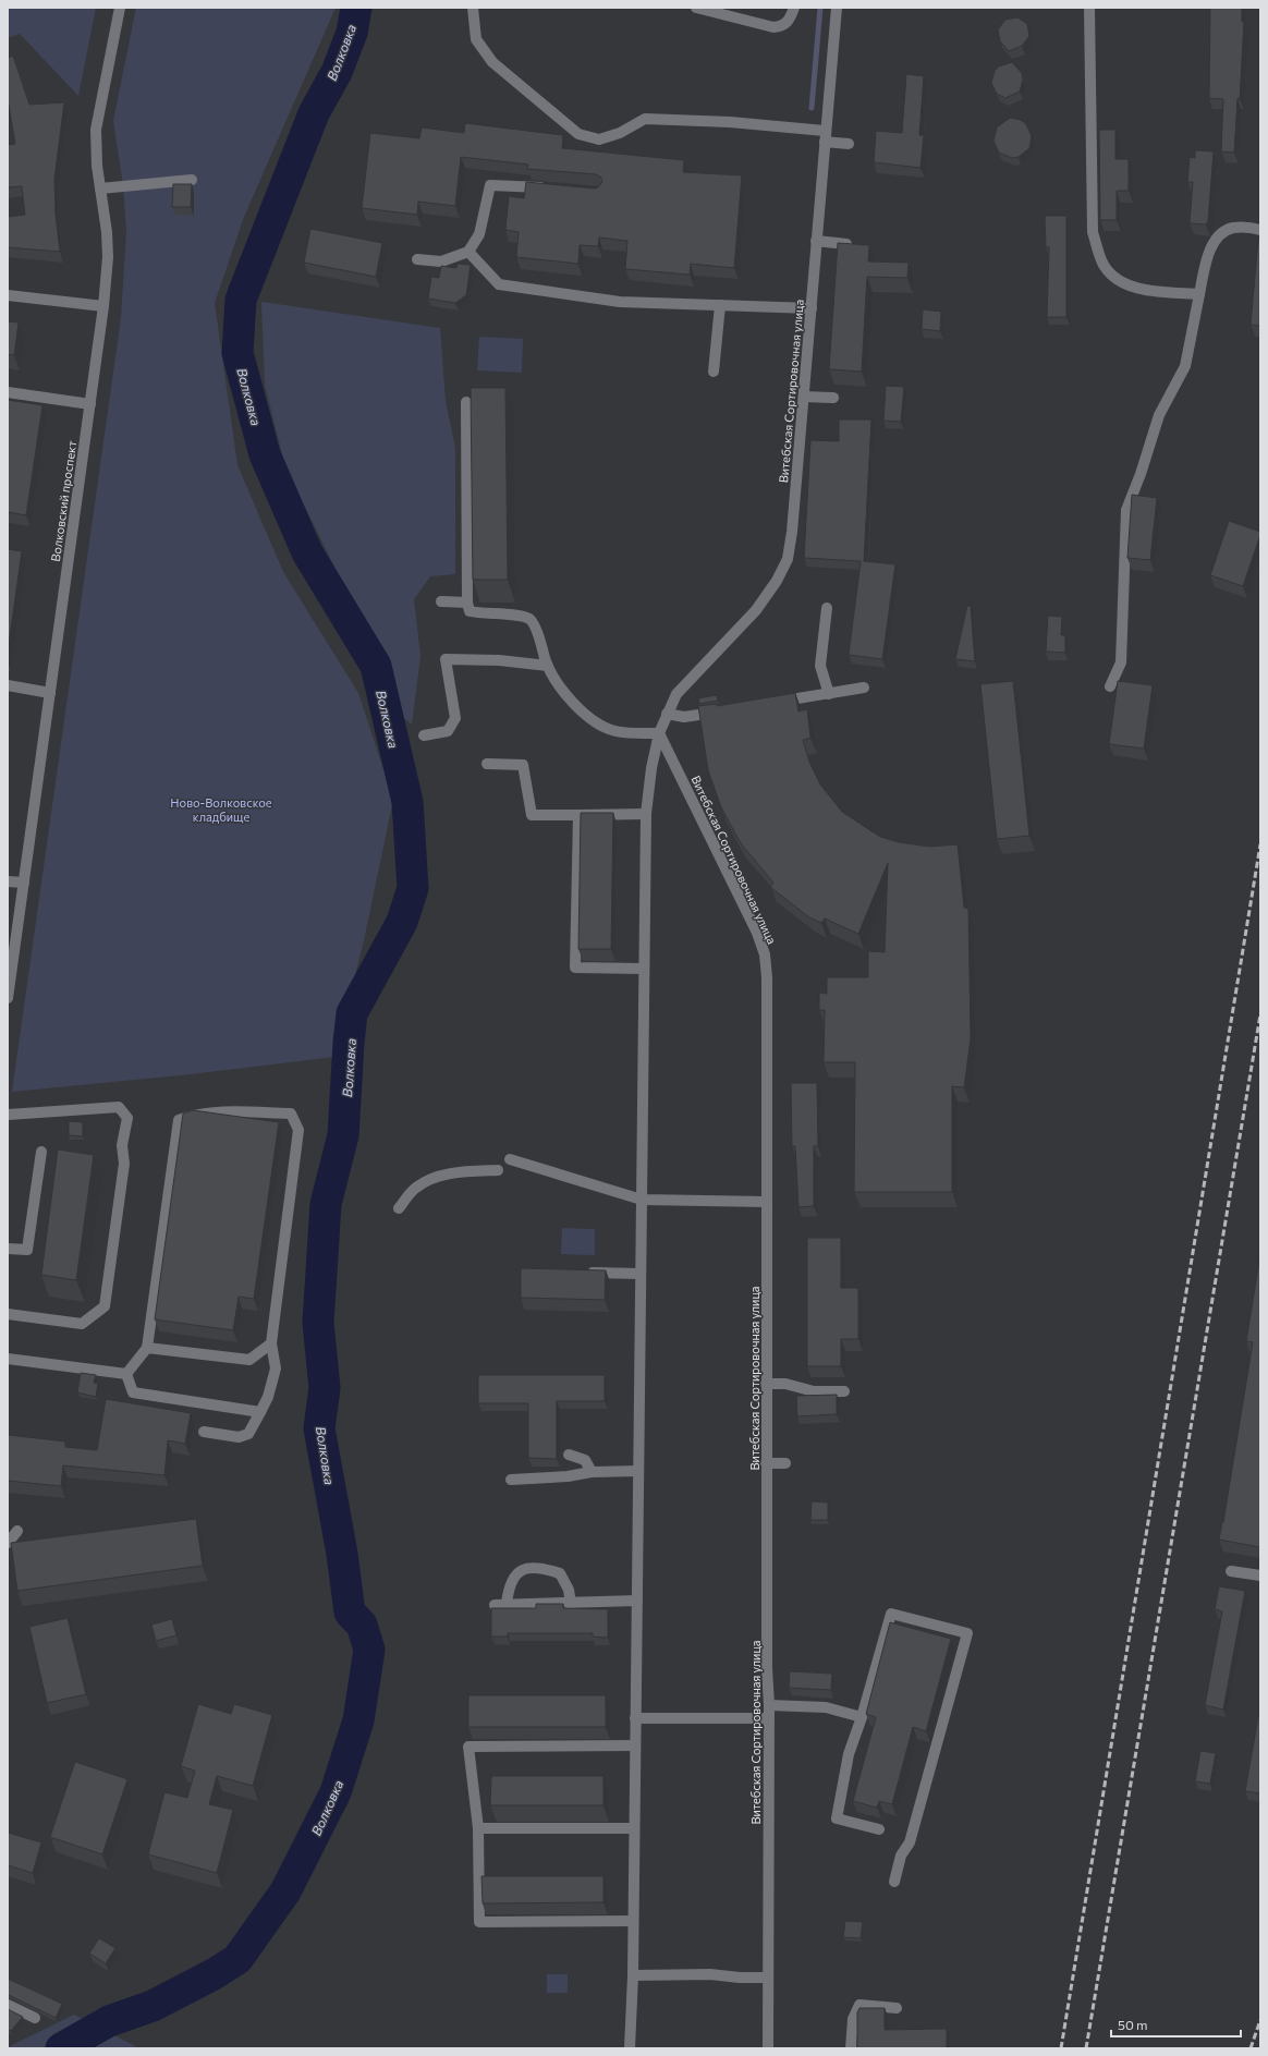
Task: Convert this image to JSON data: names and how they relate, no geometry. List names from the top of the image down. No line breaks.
{"streets":{"street":["Витебская Сортировочная улица","Волковский проспект"]},"water":["Волковка"],"parks":["Ново-Волковское кладбище"],"scale_bar":"50 m"}
